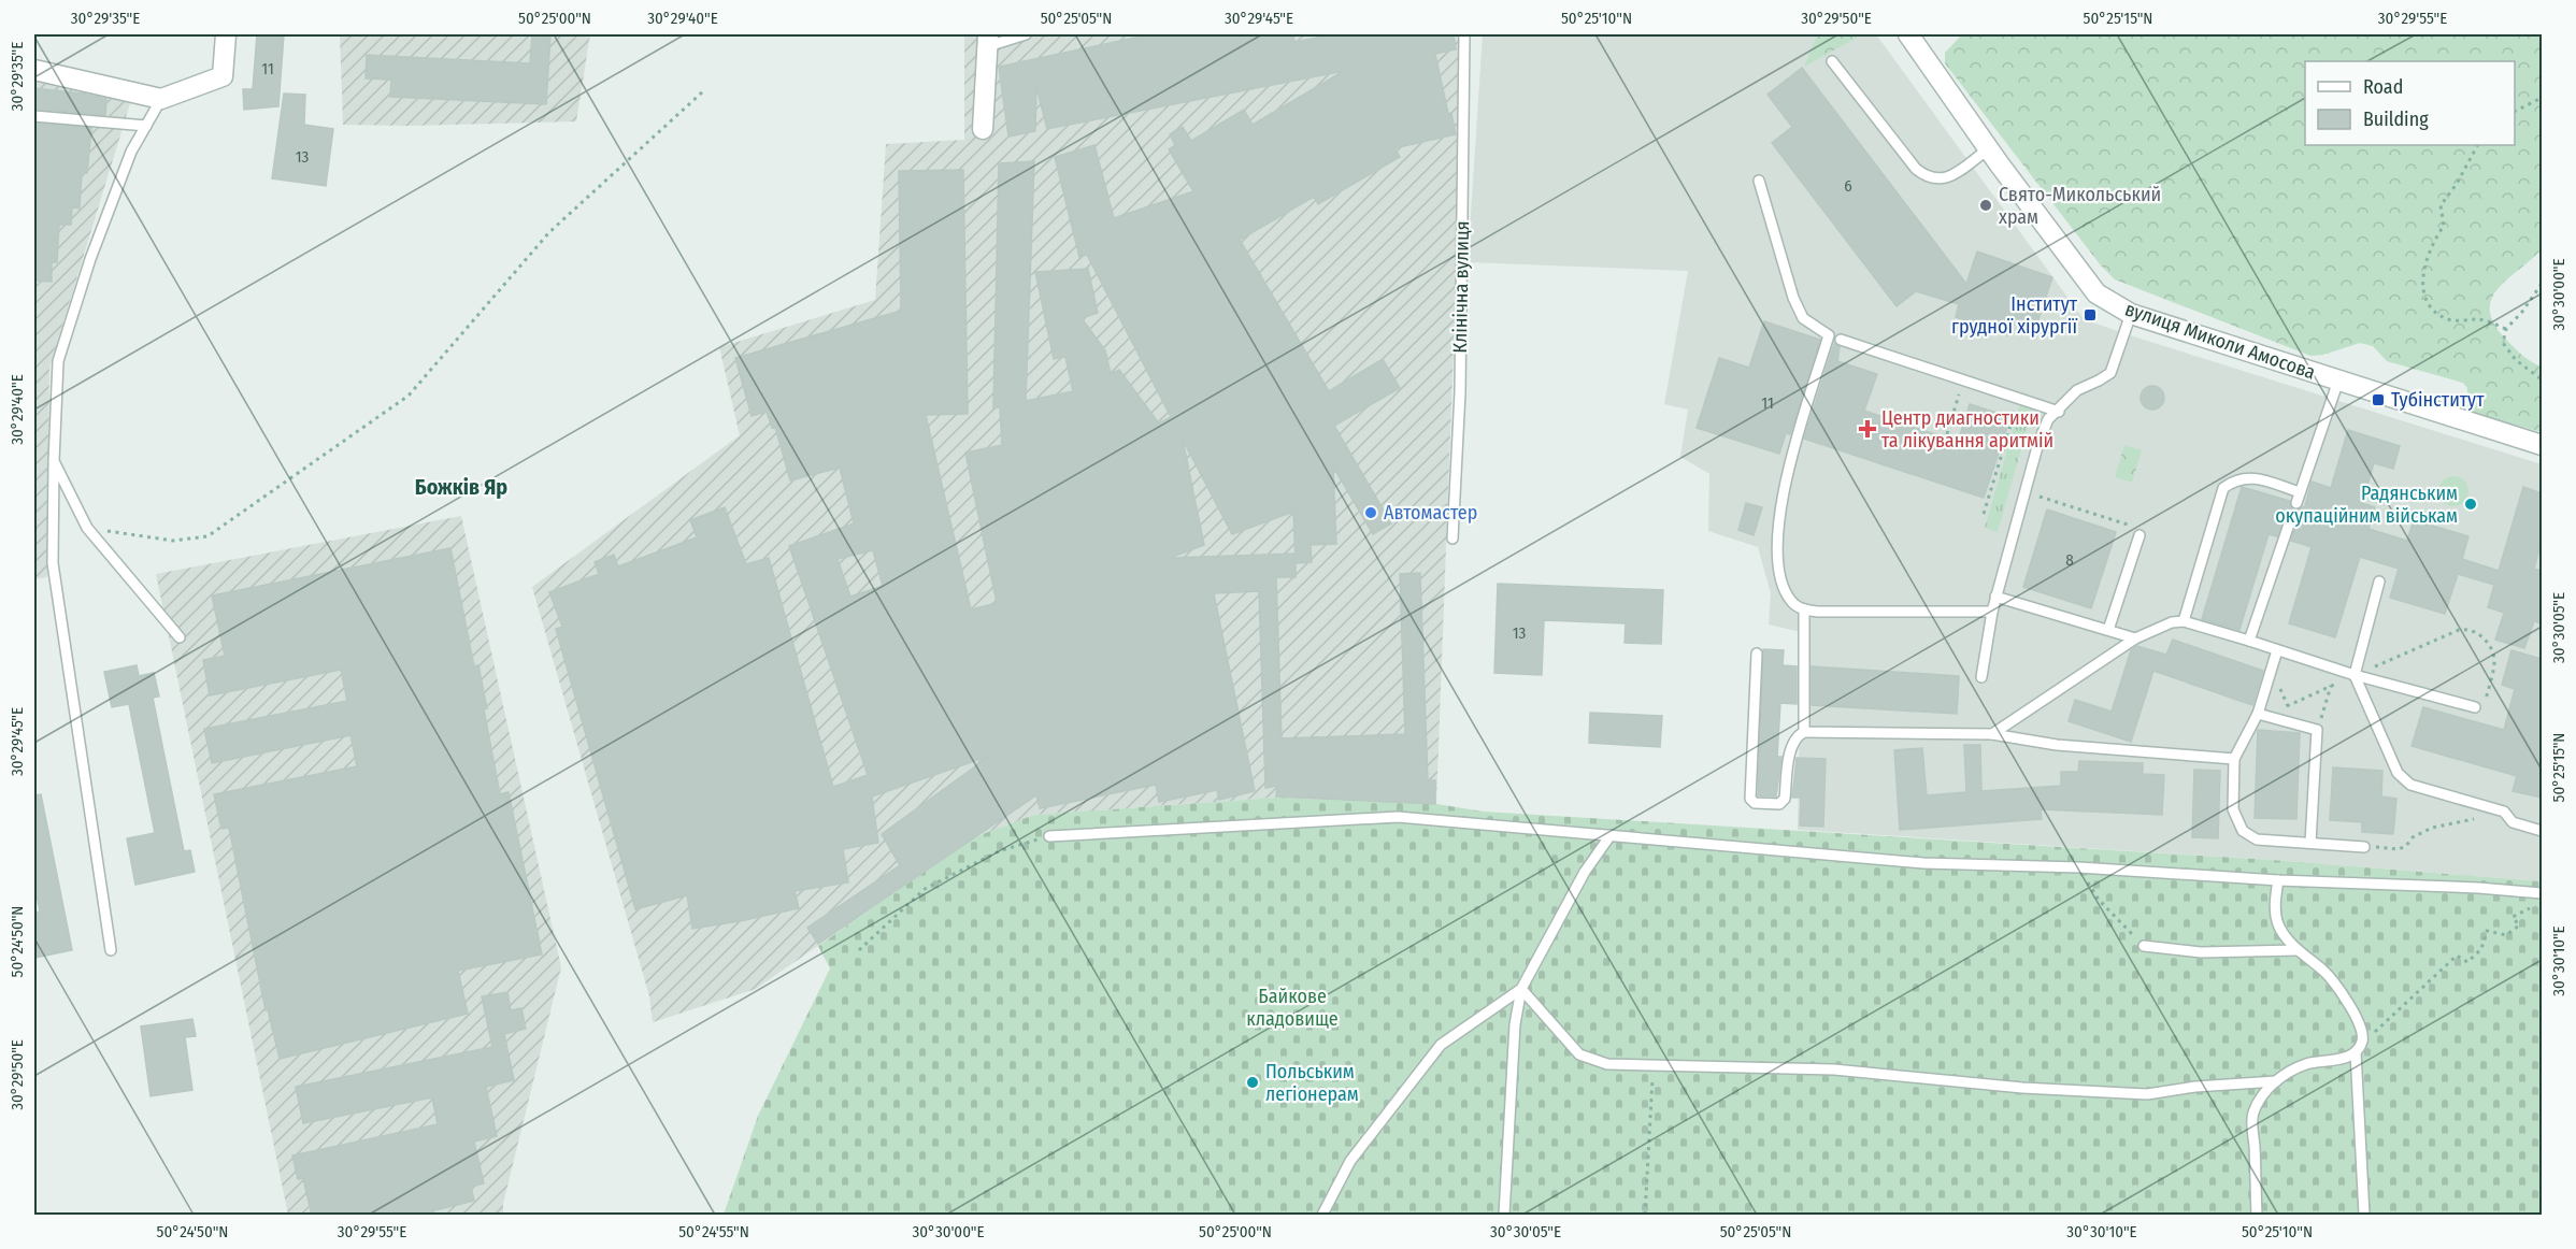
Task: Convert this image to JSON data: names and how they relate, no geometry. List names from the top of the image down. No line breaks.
{"streets":{"street":["вулиця Миколи Амосова"],"lane":["Клінічна вулиця"]},"districts":["Божків Яр"],"parks":["Байкове кладовище"],"places":{"other":["Свято-Микольський храм","Радянським окупаційним військам","Автомастер","Польським легіонерам"],"transit":["Інститут грудної хірургії","Тубінститут"],"health":["Центр диагностики та лікування аритмій"]},"house_numbers":["11","13","6","11","8","13"],"legend":["Road","Building"],"coordinates":["30°29'35\"E","50°25'00\"N","30°29'40\"E","50°25'05\"N","30°29'45\"E","50°25'10\"N","30°29'50\"E","50°25'15\"N","30°29'55\"E","30°30'00\"E","30°30'05\"E","50°24'50\"N","30°30'10\"E","50°24'55\"N"]}
